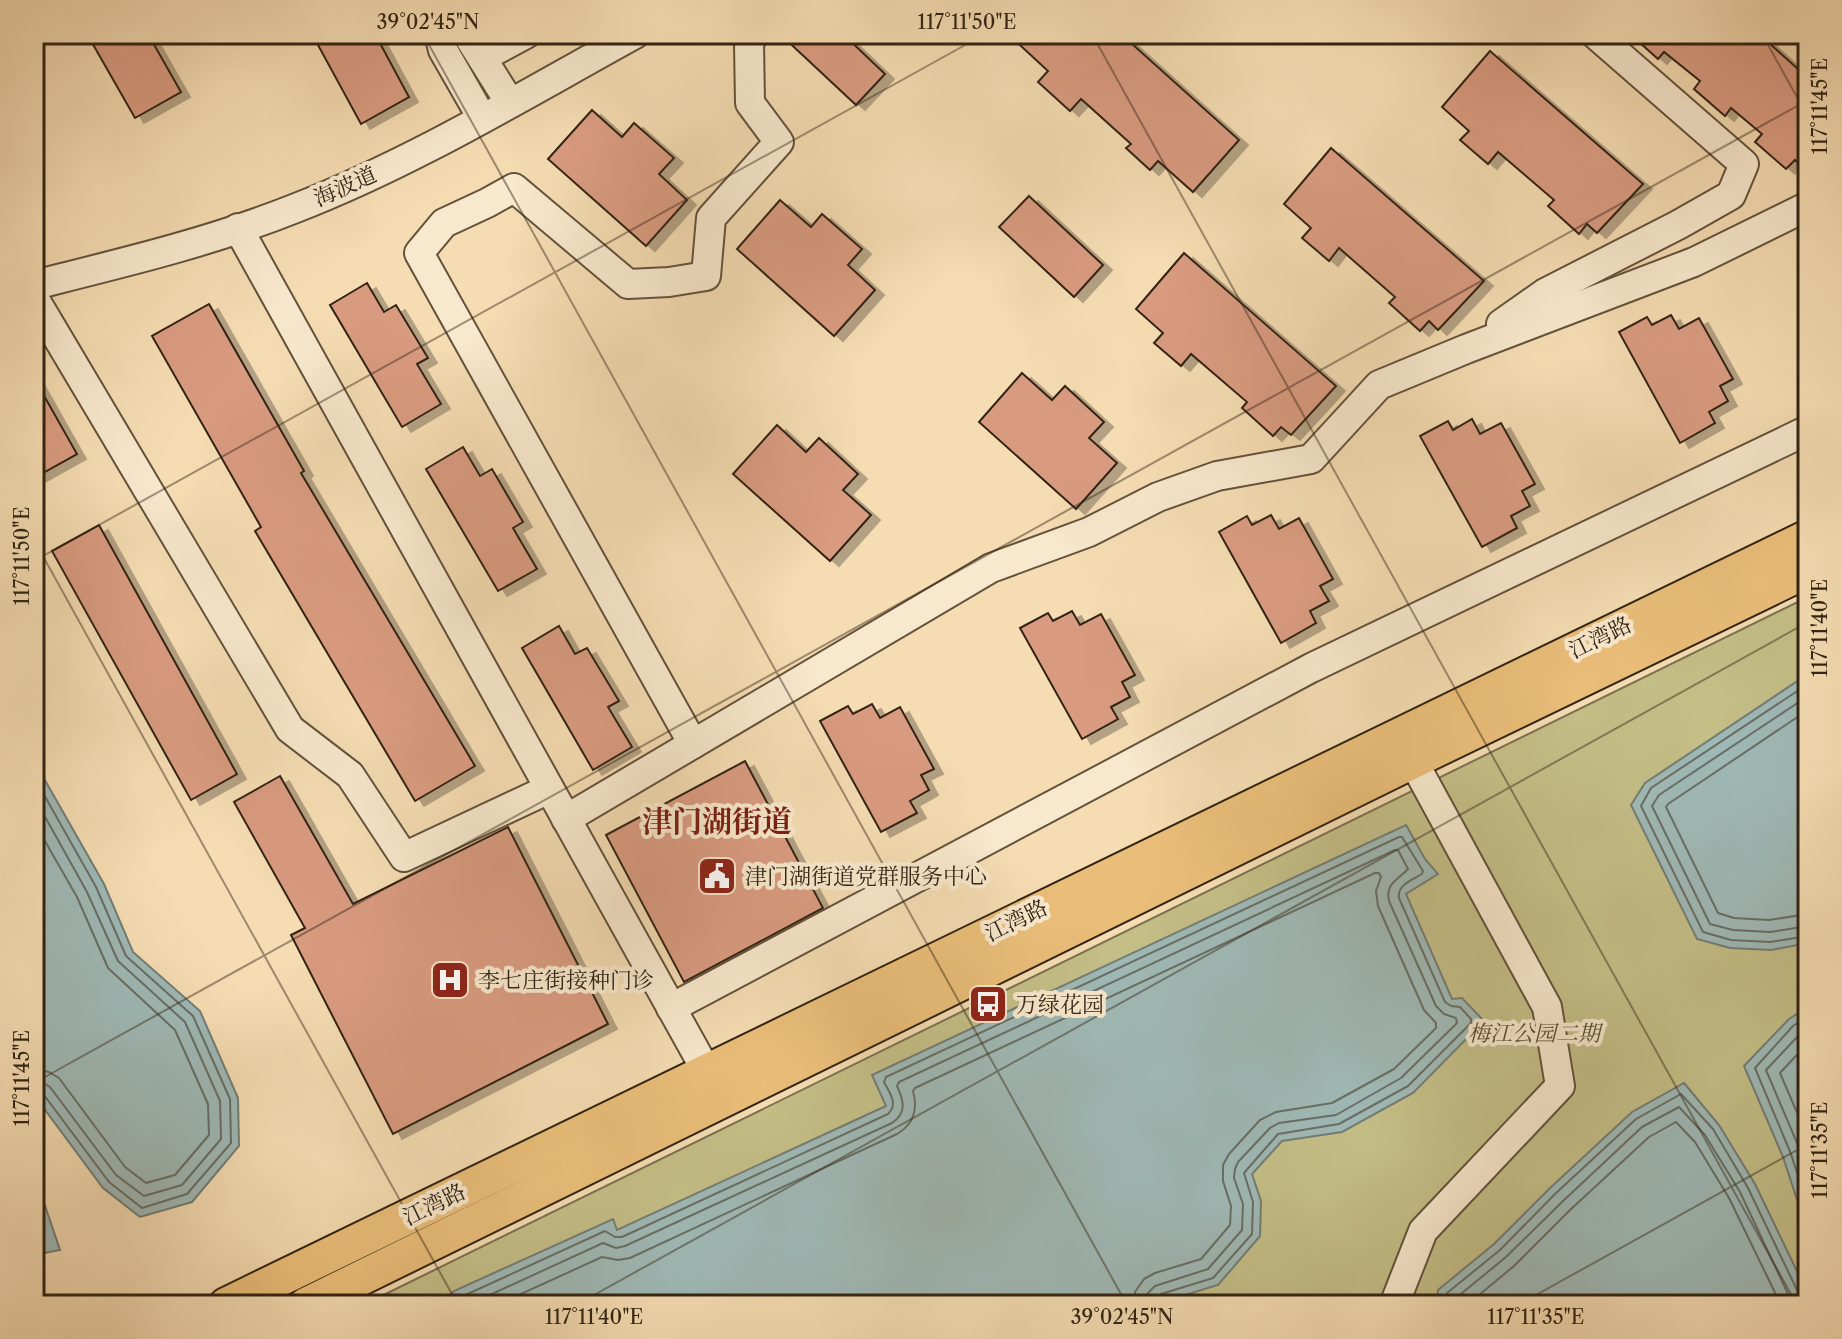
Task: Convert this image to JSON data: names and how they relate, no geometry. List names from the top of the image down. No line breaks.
{"streets":{"main road":["江湾路"],"street":["海波道"]},"districts":["津门湖街道"],"parks":["梅江公园二期"],"places":{"public building":["津门湖街道党群服务中心"],"hospital":["李七庄街接种门诊"],"bus stop":["万绿花园"]},"coordinates":["39°02'45\"N","117°11'50\"E","117°11'45\"E","117°11'40\"E","117°11'35\"E"]}
